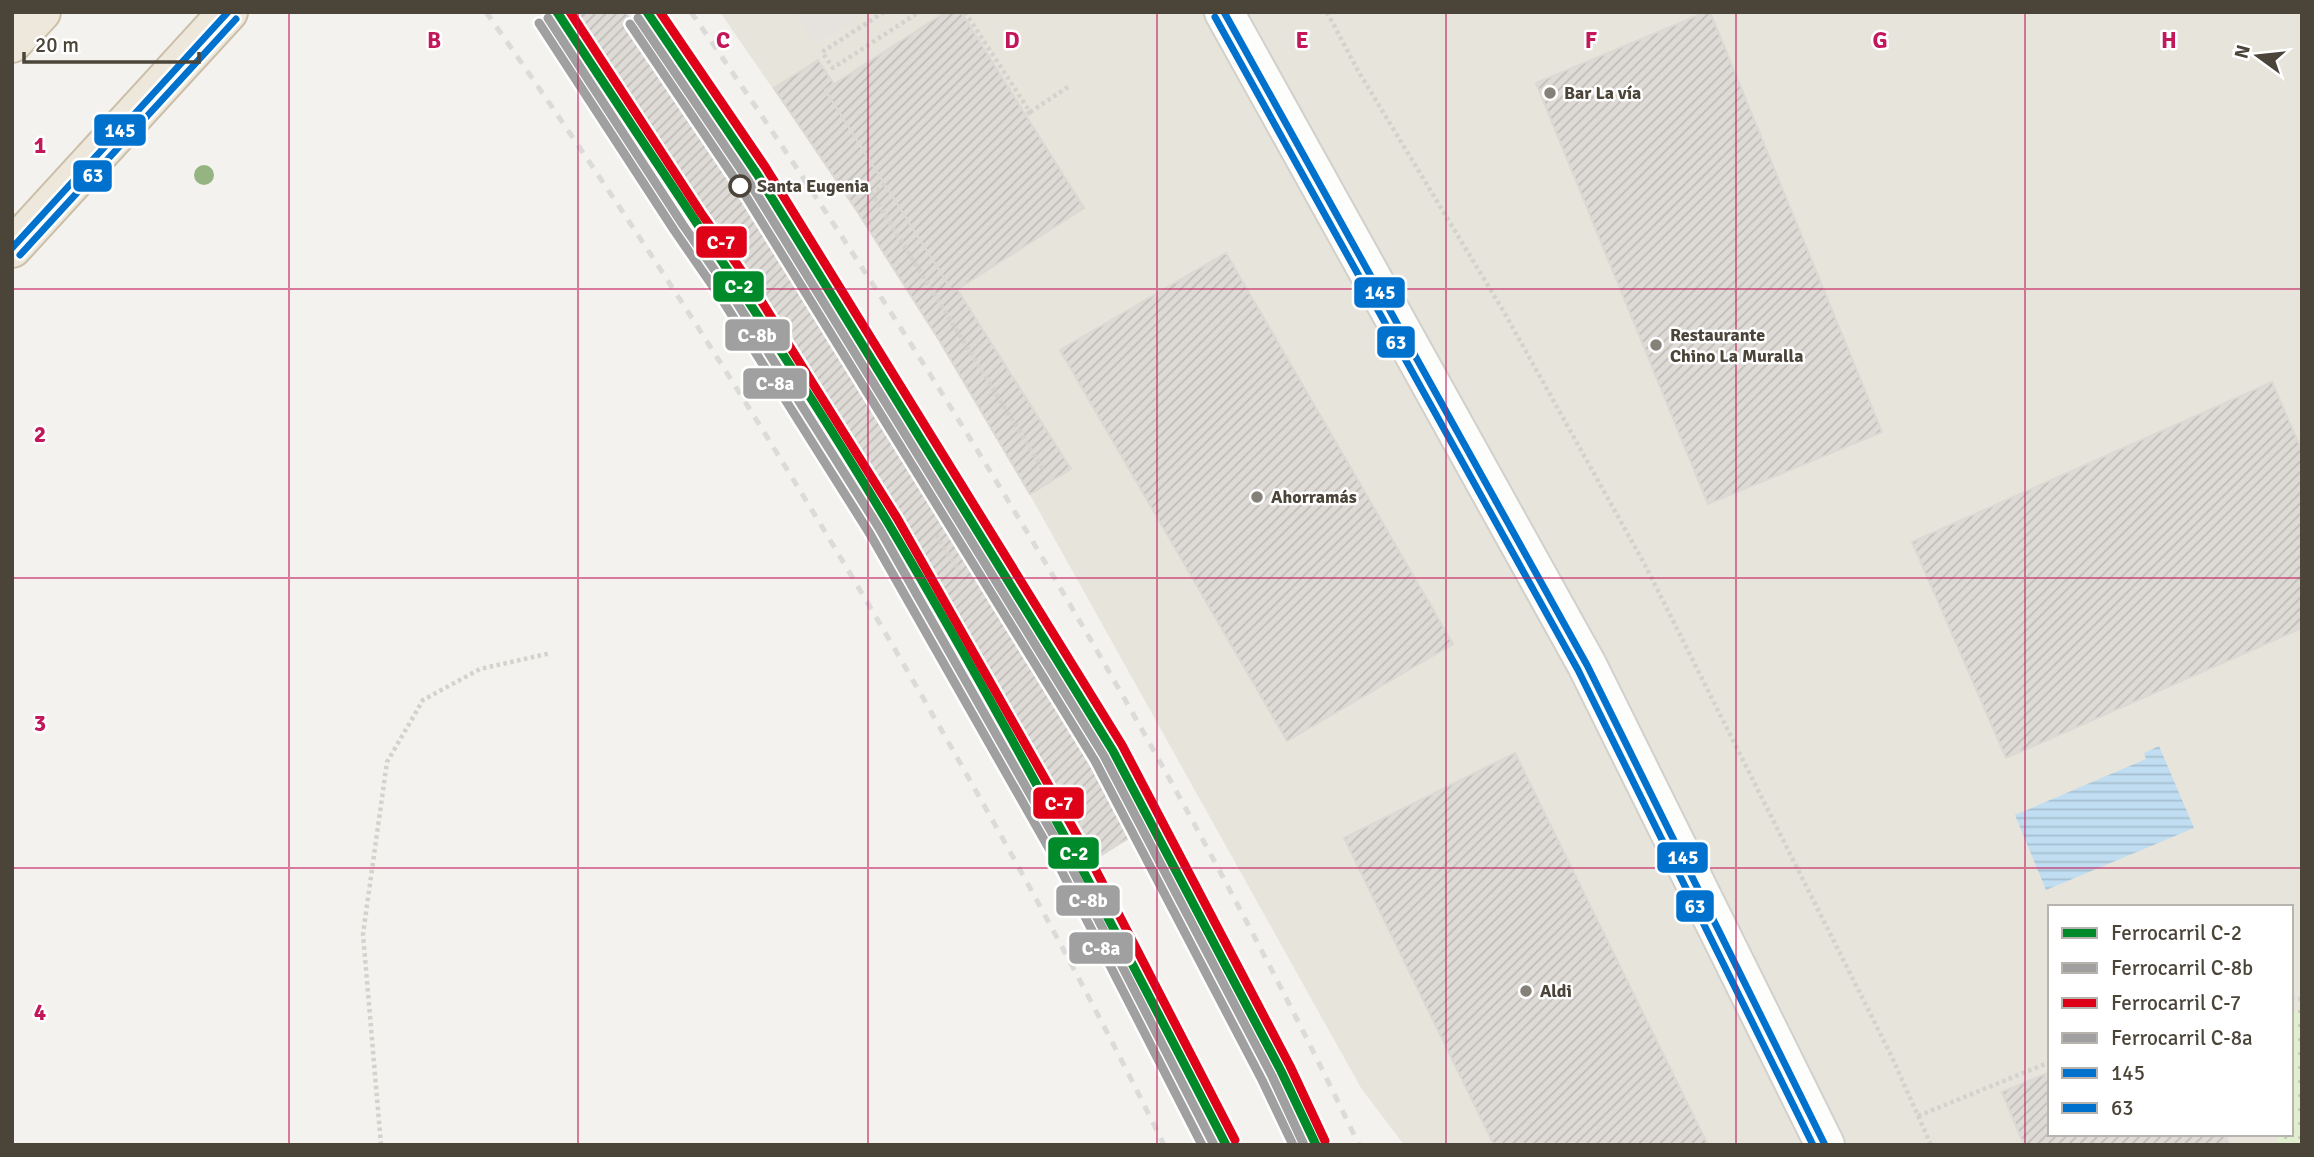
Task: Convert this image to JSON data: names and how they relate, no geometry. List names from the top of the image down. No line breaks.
{"places":["Bar La vía","Santa Eugenia","Restaurante Chino La Muralla","Ahorramás","Aldi"],"lines":["rail line C-2","rail line C-7","transit line 145","transit line 63","rail line C-8b","rail line C-8a"],"legend":["Ferrocarril C-2","Ferrocarril C-8b","Ferrocarril C-7","Ferrocarril C-8a","145","63"],"scale_bar":"20 m","north":"left","grid":{"columns":["B","C","D","E","F","G","H"],"rows":["1","2","3","4"]}}
